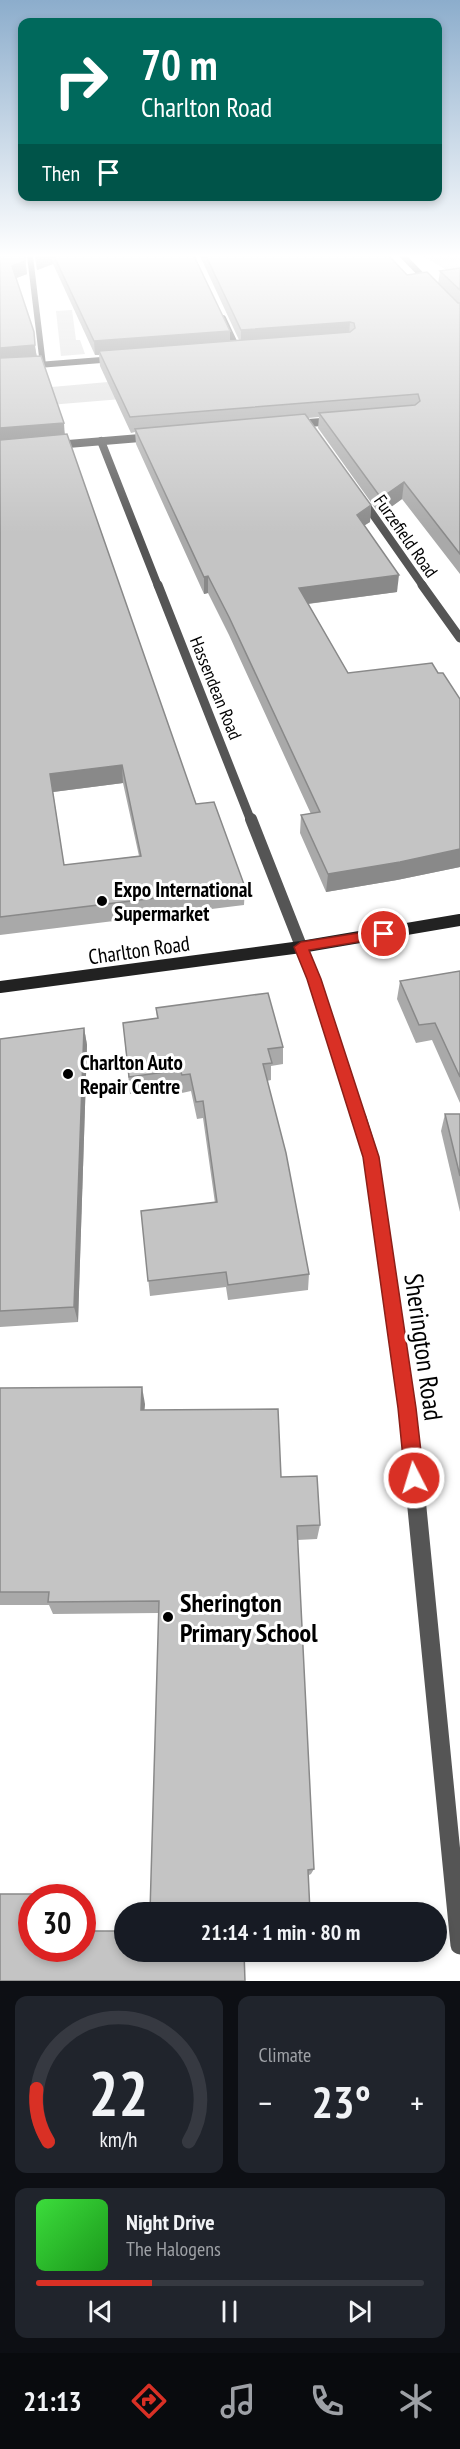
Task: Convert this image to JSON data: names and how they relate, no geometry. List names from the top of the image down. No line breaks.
{"streets":{"main road":["Charlton Road"],"street":["Furzefield Road","Hassendean Road","Sherington Road"]},"crossings":[["Hassendean Road","Charlton Road"],["Hassendean Road","Sherington Road"],["Charlton Road","Sherington Road"]],"places":["Expo International Supermarket","Charlton Auto Repair Centre","Sherington Primary School"],"page":{"turn":["70 m","Charlton Road"],"then":"Then","limit":"30","trip":"21:14 · 1 min · 80 m","tile":"Climate","heat":["−","23°","+"],"song":["Night Drive","The Halogens"],"tabs":"21:13","gauge":["22","km/h"]}}
